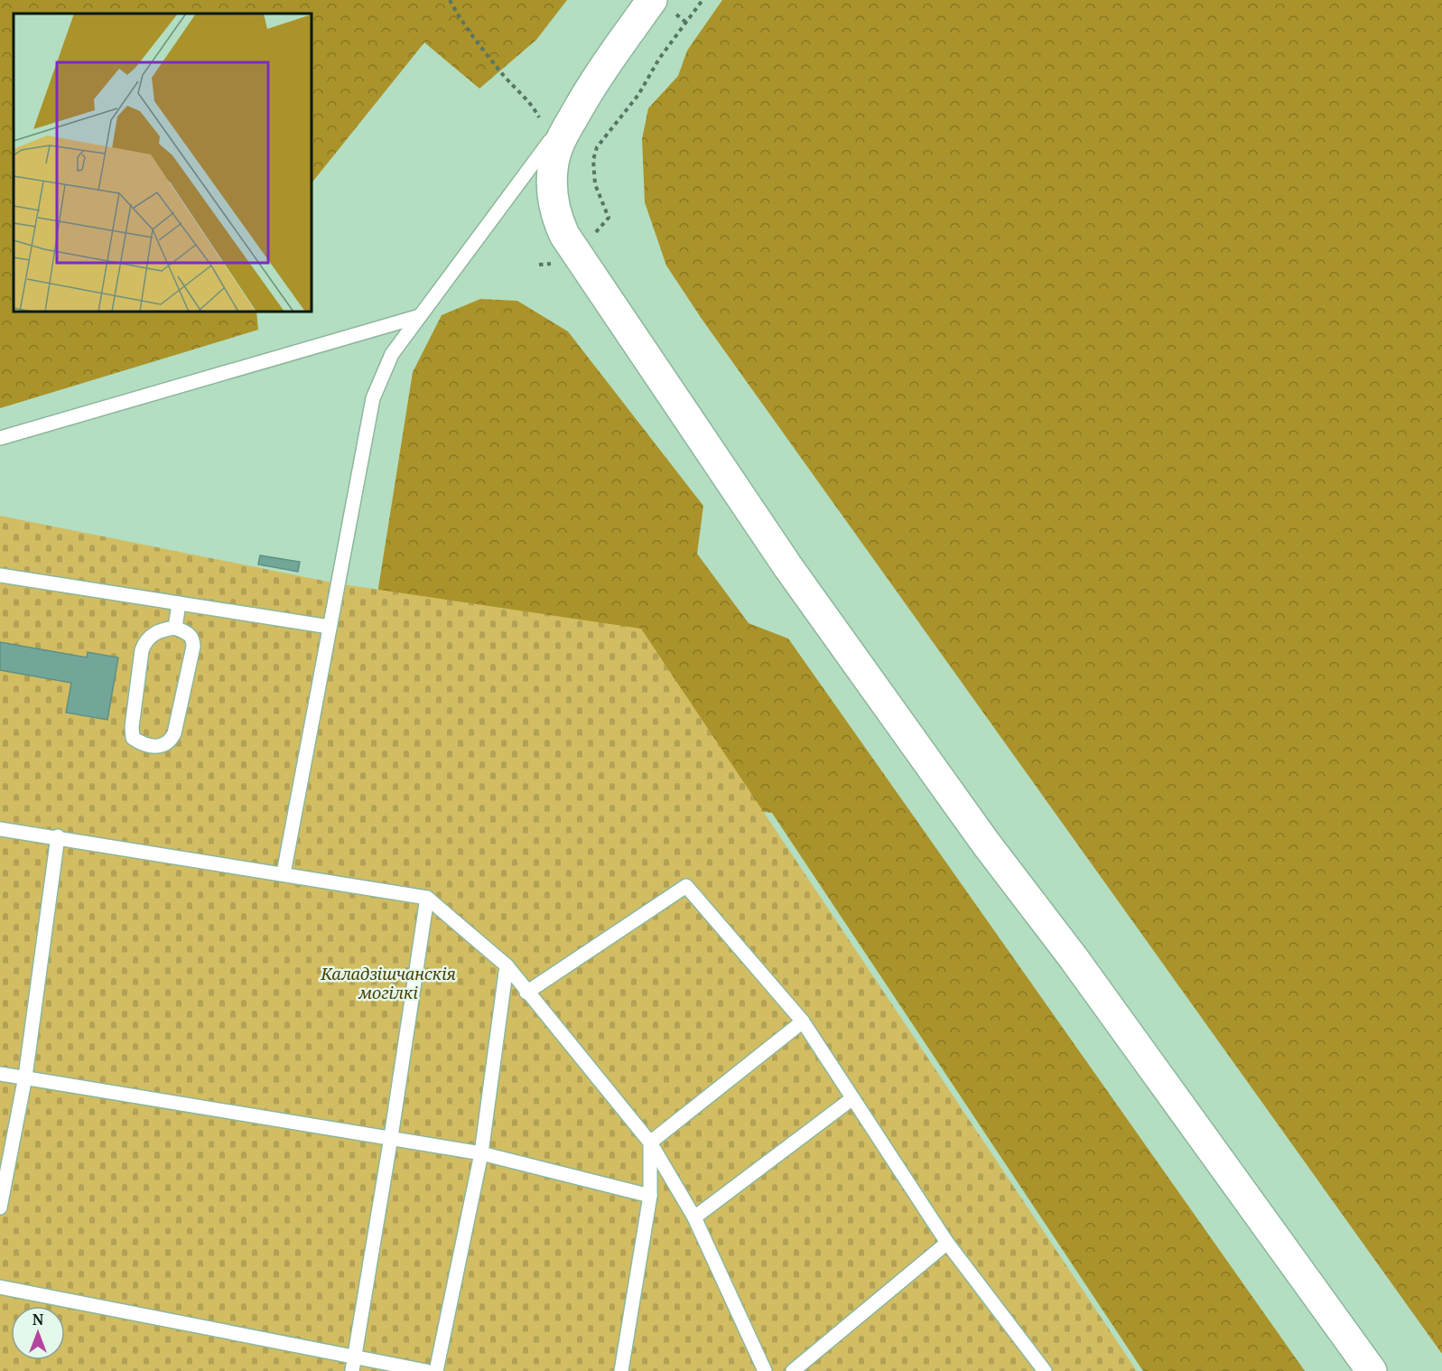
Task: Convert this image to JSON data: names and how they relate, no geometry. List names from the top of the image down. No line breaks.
{"parks":["Каладзішчанскія могілкі"],"north":"top"}
